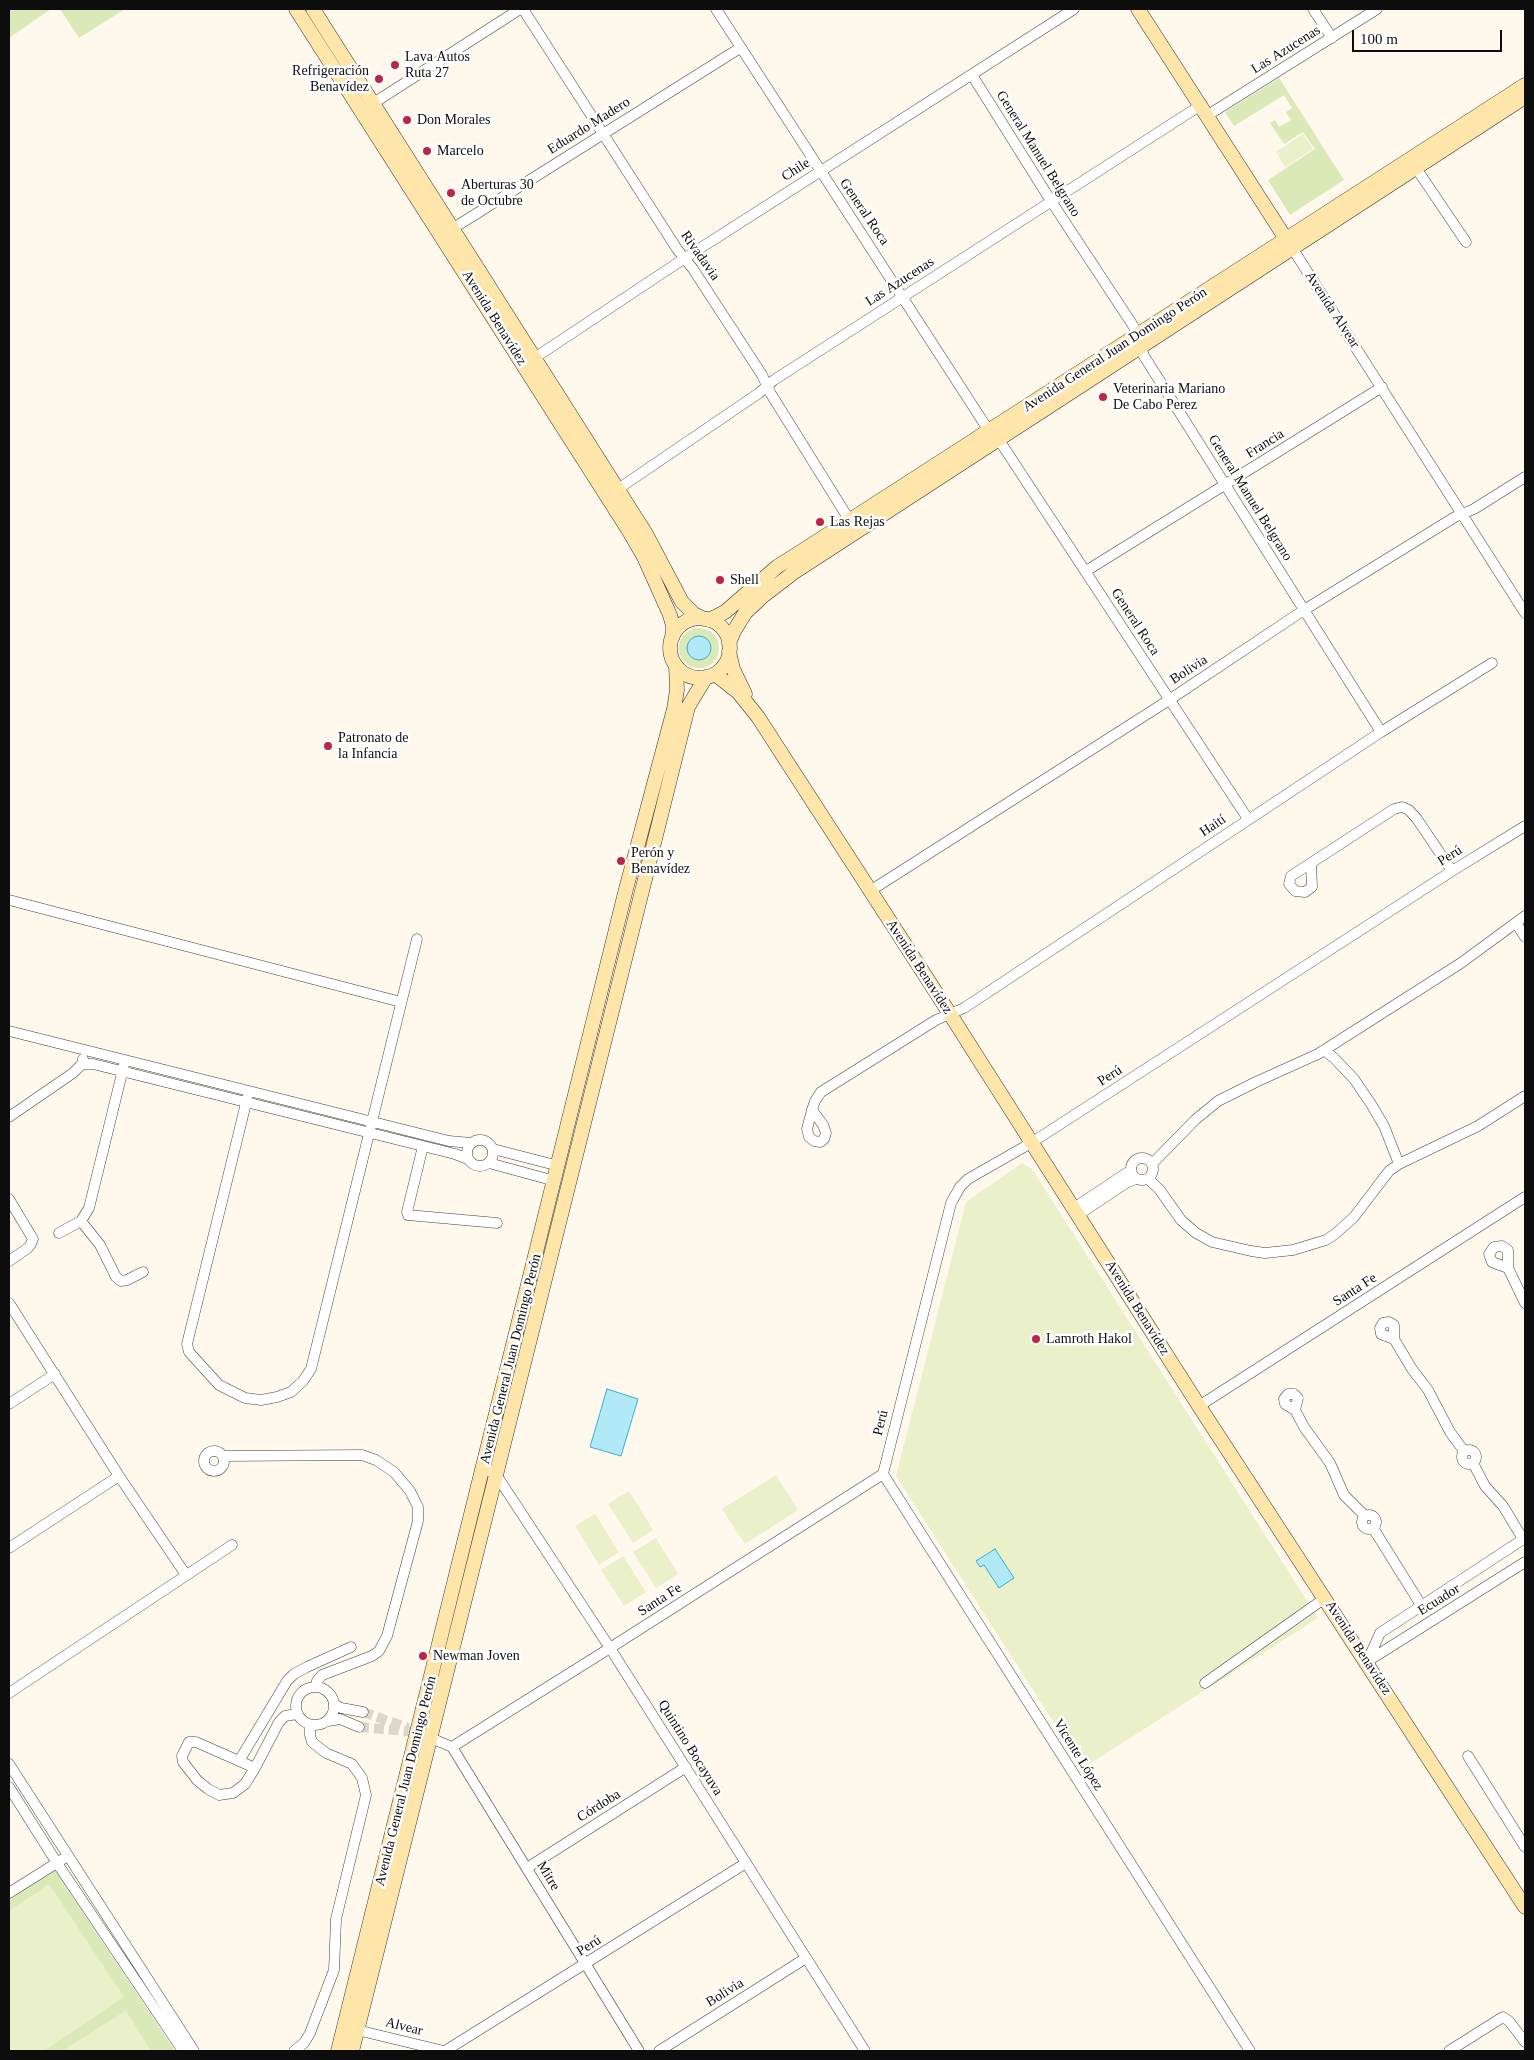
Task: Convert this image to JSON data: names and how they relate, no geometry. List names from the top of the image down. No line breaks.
{"streets":{"main road":["Avenida Alvear","Avenida Benavídez","Avenida General Juan Domingo Perón"],"street":["Las Azucenas","Eduardo Madero","General Manuel Belgrano","Chile","General Roca","Rivadavia","Francia","Bolivia","Haití","Perú","Santa Fe","Ecuador","Quintino Bocayuva","Vicente López","Córdoba","Mitre","Alvear"]},"crossings":[["Las Azucenas","General Manuel Belgrano"],["Las Azucenas","General Roca"],["Las Azucenas","Rivadavia"],["Las Azucenas","Avenida Alvear"],["Las Azucenas","Avenida Benavídez"],["Eduardo Madero","General Roca"],["Eduardo Madero","Rivadavia"],["Eduardo Madero","Avenida Benavídez"],["General Manuel Belgrano","Chile"],["General Manuel Belgrano","Avenida General Juan Domingo Perón"],["General Manuel Belgrano","Francia"],["General Manuel Belgrano","Bolivia"],["General Manuel Belgrano","Haití"],["Chile","General Roca"],["Chile","Rivadavia"],["Chile","Avenida Benavídez"],["General Roca","Avenida General Juan Domingo Perón"],["General Roca","Francia"],["General Roca","Bolivia"],["General Roca","Haití"],["Rivadavia","Avenida General Juan Domingo Perón"],["Avenida Alvear","Avenida General Juan Domingo Perón"],["Avenida Alvear","Francia"],["Avenida Alvear","Bolivia"],["Avenida Benavídez","Avenida General Juan Domingo Perón"],["Avenida Benavídez","Bolivia"],["Avenida Benavídez","Haití"],["Avenida Benavídez","Perú"],["Avenida Benavídez","Santa Fe"],["Avenida Benavídez","Ecuador"],["Avenida General Juan Domingo Perón","Quintino Bocayuva"],["Avenida General Juan Domingo Perón","Alvear"],["Bolivia","Quintino Bocayuva"],["Perú","Santa Fe"],["Perú","Quintino Bocayuva"],["Perú","Vicente López"],["Perú","Mitre"],["Perú","Alvear"],["Santa Fe","Quintino Bocayuva"],["Santa Fe","Vicente López"],["Santa Fe","Mitre"],["Quintino Bocayuva","Córdoba"],["Córdoba","Mitre"]],"places":["Lava Autos Ruta 27","Refrigeración Benavídez","Don Morales","Marcelo","Aberturas 30 de Octubre","Veterinaria Mariano De Cabo Perez","Las Rejas","Shell","Patronato de la Infancia","Perón y Benavídez","Lamroth Hakol","Newman Joven"],"scale_bar":"100 m"}
